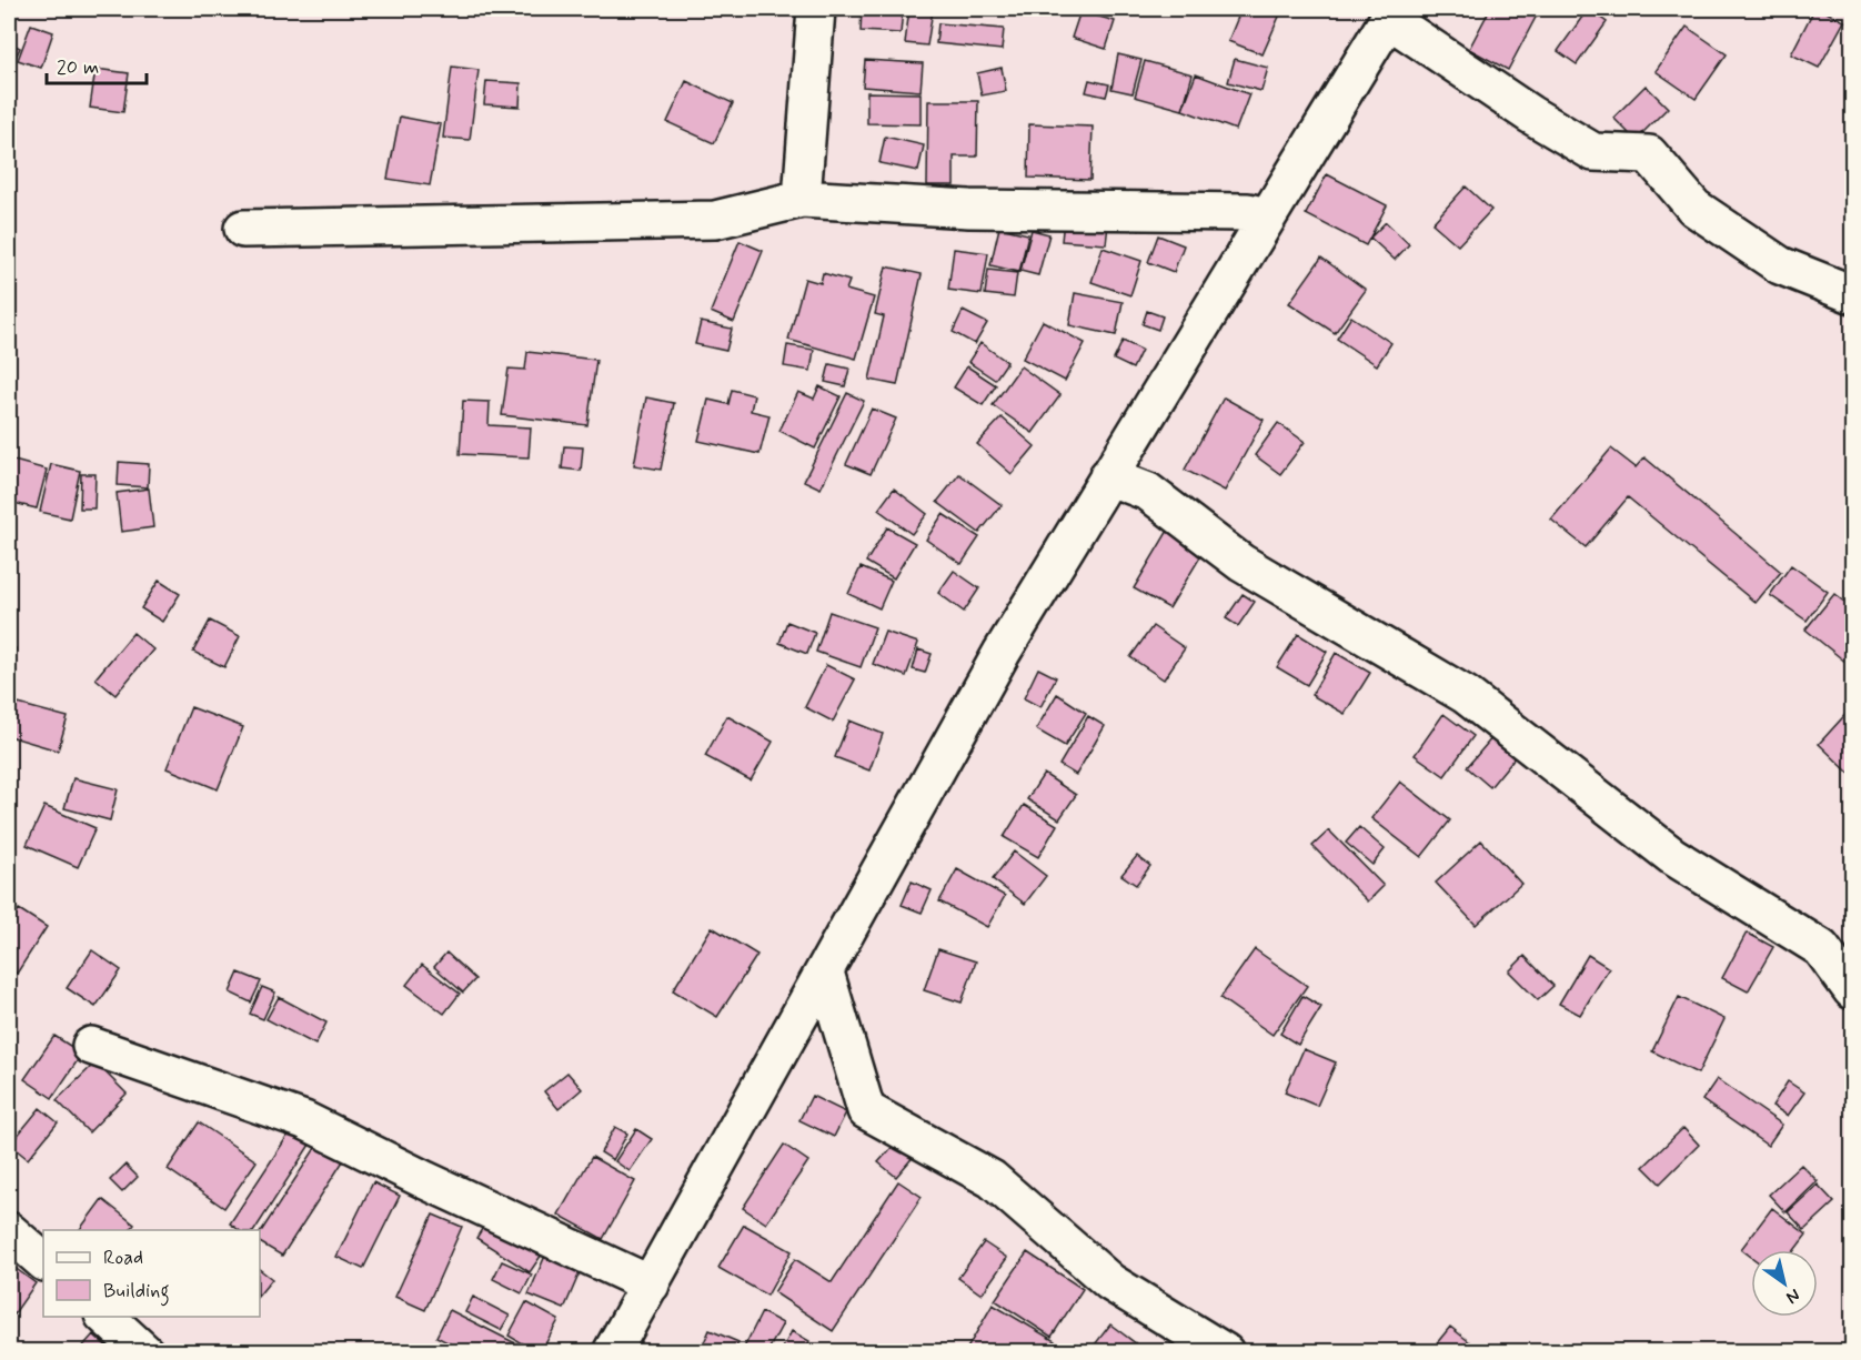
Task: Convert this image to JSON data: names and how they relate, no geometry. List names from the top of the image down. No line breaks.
{"legend":["Road","Building"],"scale_bar":"20 m","north":"bottom right"}
